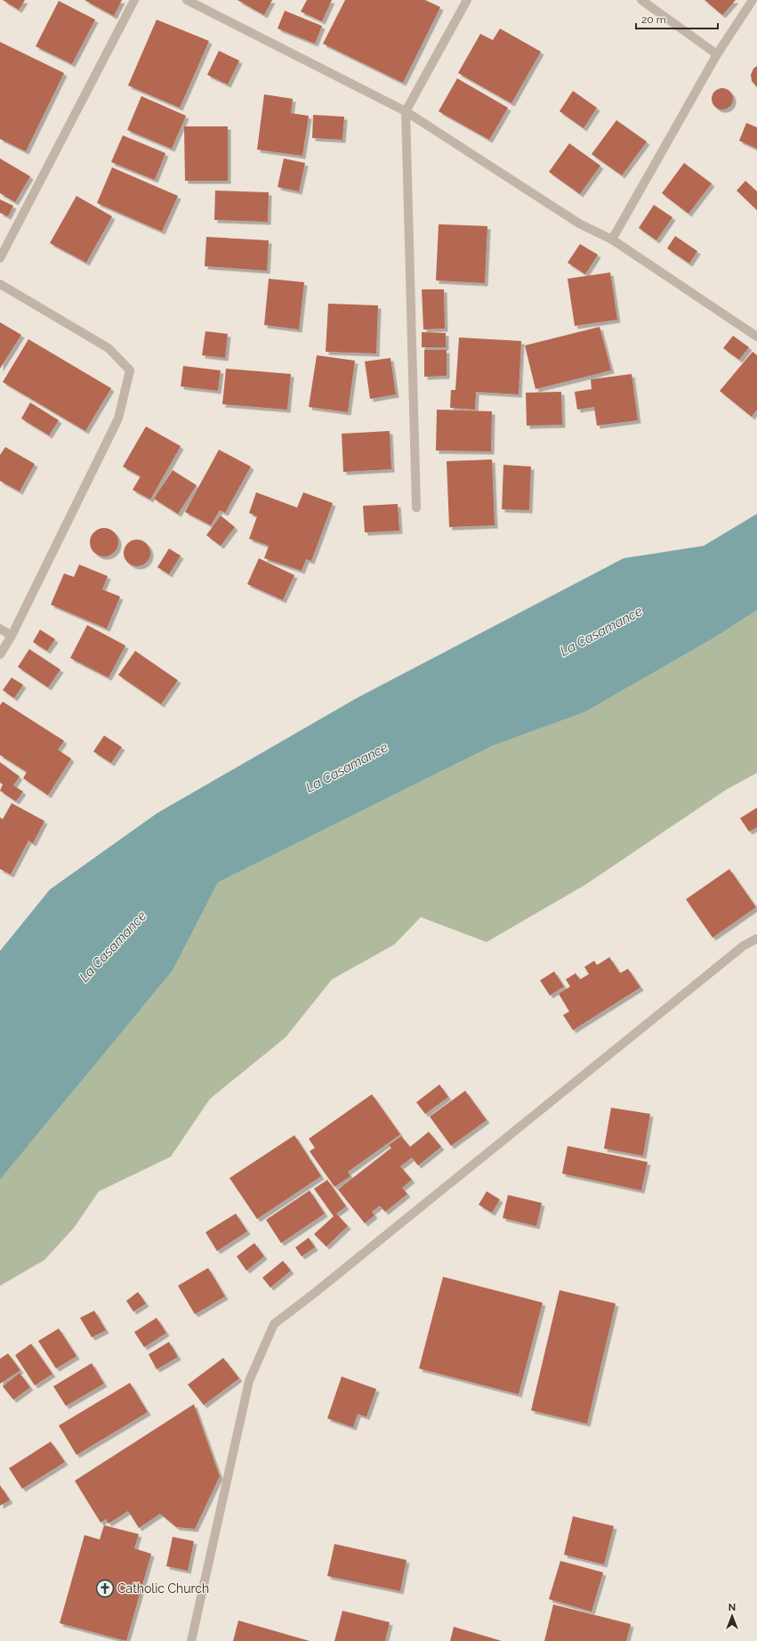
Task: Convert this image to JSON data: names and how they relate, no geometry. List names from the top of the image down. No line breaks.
{"water":["La Casamance"],"places":{"church":["Catholic Church"]},"scale_bar":"20 m","north":"top"}
